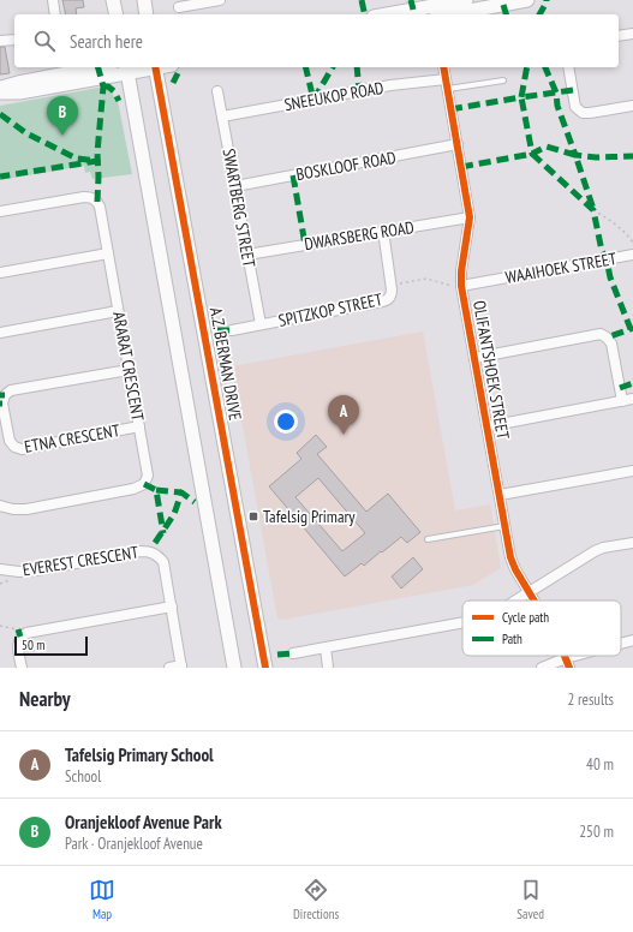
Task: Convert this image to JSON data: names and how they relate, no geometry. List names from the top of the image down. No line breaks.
{"streets":{"street":["SNEEUKOP ROAD","BOSKLOOF ROAD","SWARTBERG STREET","DWARSBERG ROAD","WAAIHOEK STREET","SPITZKOP STREET","A.Z. BERMAN DRIVE","ARARAT CRESCENT","OLIFANTSHOEK STREET","ETNA CRESCENT","EVEREST CRESCENT"]},"crossings":[["SNEEUKOP ROAD","SWARTBERG STREET"],["SNEEUKOP ROAD","OLIFANTSHOEK STREET"],["BOSKLOOF ROAD","SWARTBERG STREET"],["BOSKLOOF ROAD","OLIFANTSHOEK STREET"],["SWARTBERG STREET","DWARSBERG ROAD"],["SWARTBERG STREET","SPITZKOP STREET"],["DWARSBERG ROAD","SPITZKOP STREET"],["DWARSBERG ROAD","OLIFANTSHOEK STREET"],["WAAIHOEK STREET","OLIFANTSHOEK STREET"],["ARARAT CRESCENT","ETNA CRESCENT"]],"places":{"transit":["Tafelsig Primary"]},"legend":["Cycle path","Path"],"scale_bar":"50 m","page":{"search":"Search here","pins":["B","A"],"scale":"50 m","heading":["Nearby","2 results"],"list":[{"mark":"A","name":"Tafelsig Primary School","note":"School","value":"40 m"},{"mark":"B","name":"Oranjekloof Avenue Park","note":"Park · Oranjekloof Avenue","value":"250 m"}],"nav":["Map","Directions","Saved"]}}
